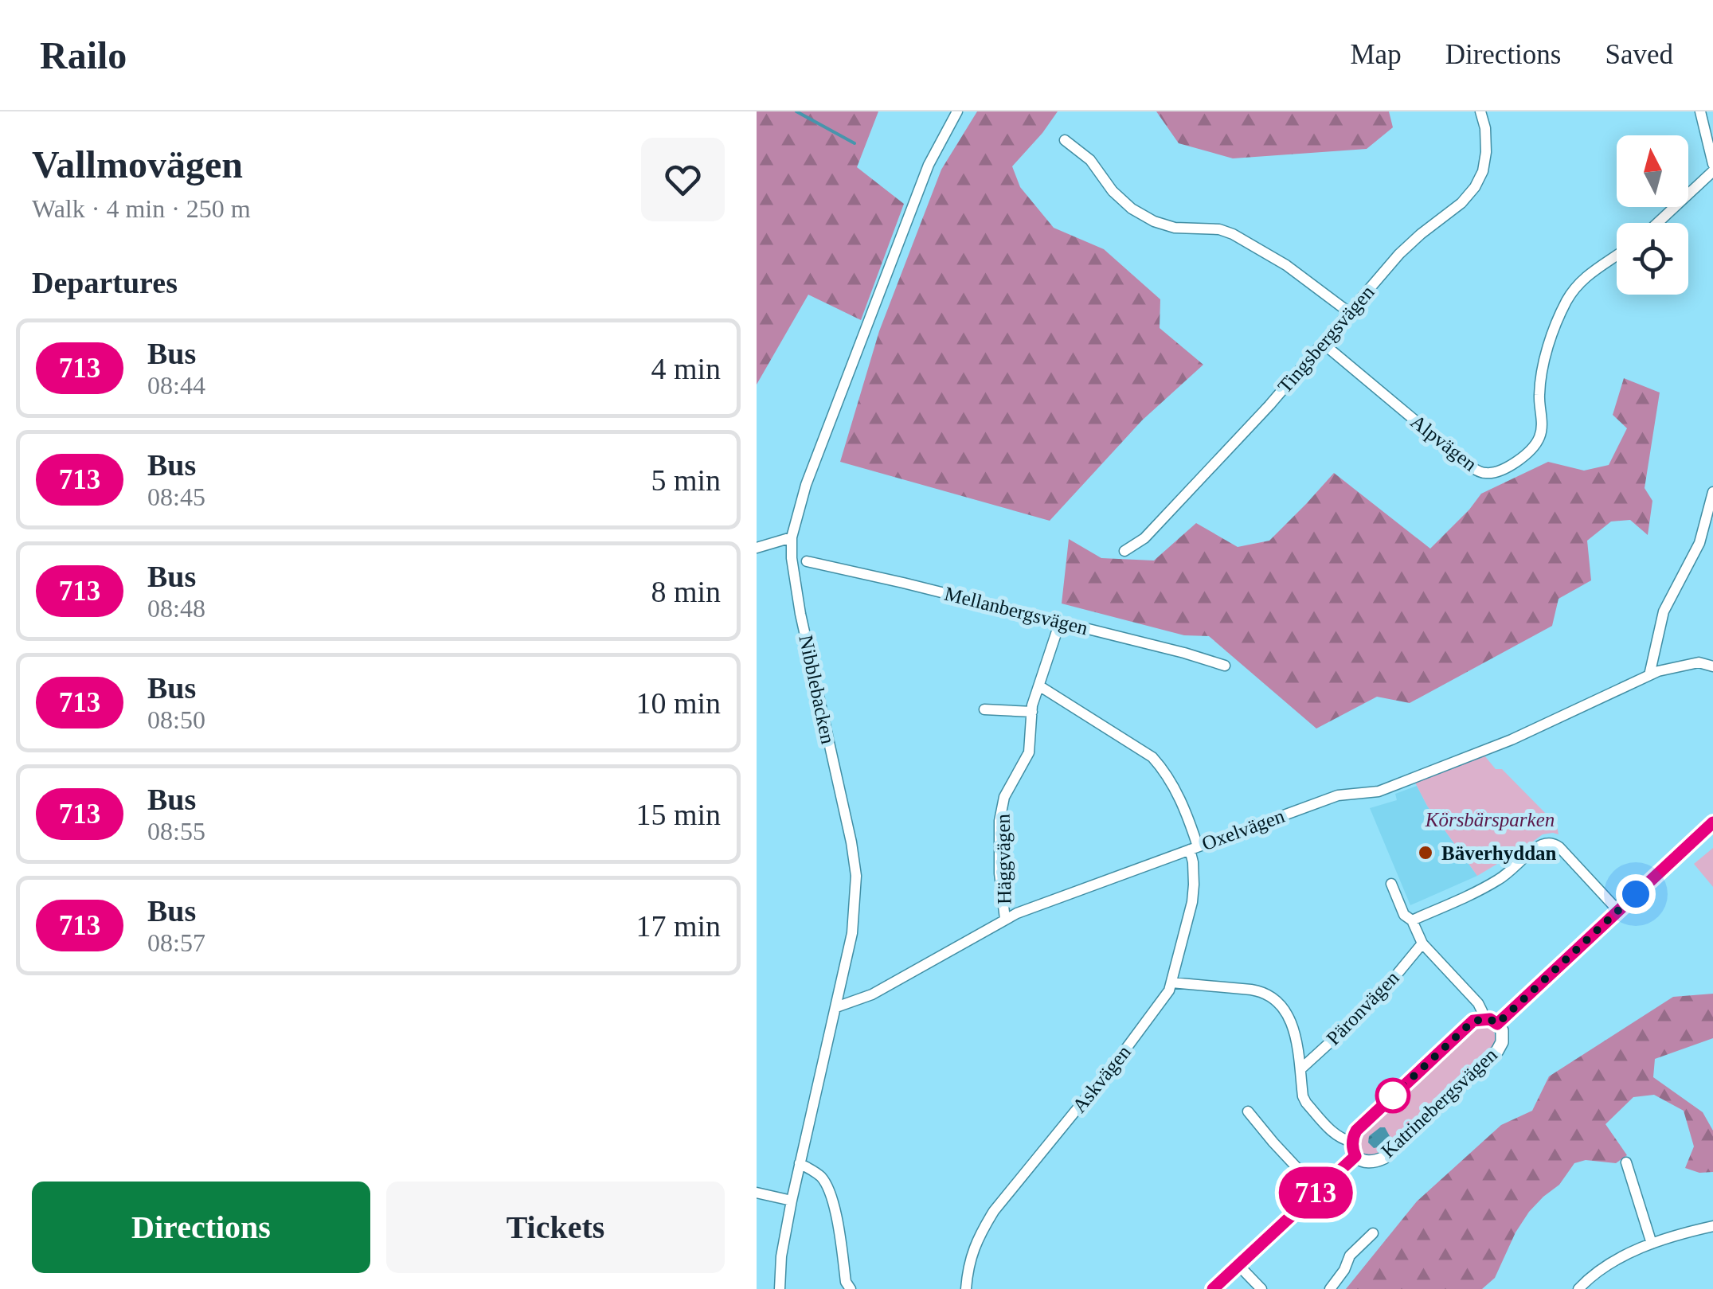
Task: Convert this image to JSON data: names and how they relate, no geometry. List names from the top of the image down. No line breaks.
{"streets":{"street":["Tingsbergsvägen","Alpvägen","Mellanbergsvägen","Nibblebacken","Oxelvägen","Häggvägen","Päronvägen","Askvägen","Katrinebergsvägen"]},"crossings":[["Tingsbergsvägen","Alpvägen"],["Mellanbergsvägen","Häggvägen"],["Nibblebacken","Oxelvägen"],["Oxelvägen","Häggvägen"],["Oxelvägen","Askvägen"],["Häggvägen","Askvägen"]],"parks":["Körsbärsparken"],"places":["Bäverhyddan"],"lines":["bus line 713"],"north":"top","page":{"header":"Railo","nav":["Map","Directions","Saved"],"heading":[["Vallmovägen","Walk · 4 min · 250 m"],"Departures"],"on_map":"713","list":[{"mark":"713","name":"Bus","note":"08:44","value":"4 min"},{"mark":"713","name":"Bus","note":"08:45","value":"5 min"},{"mark":"713","name":"Bus","note":"08:48","value":"8 min"},{"mark":"713","name":"Bus","note":"08:50","value":"10 min"},{"mark":"713","name":"Bus","note":"08:55","value":"15 min"},{"mark":"713","name":"Bus","note":"08:57","value":"17 min"}],"buttons":["Directions","Tickets"]}}
